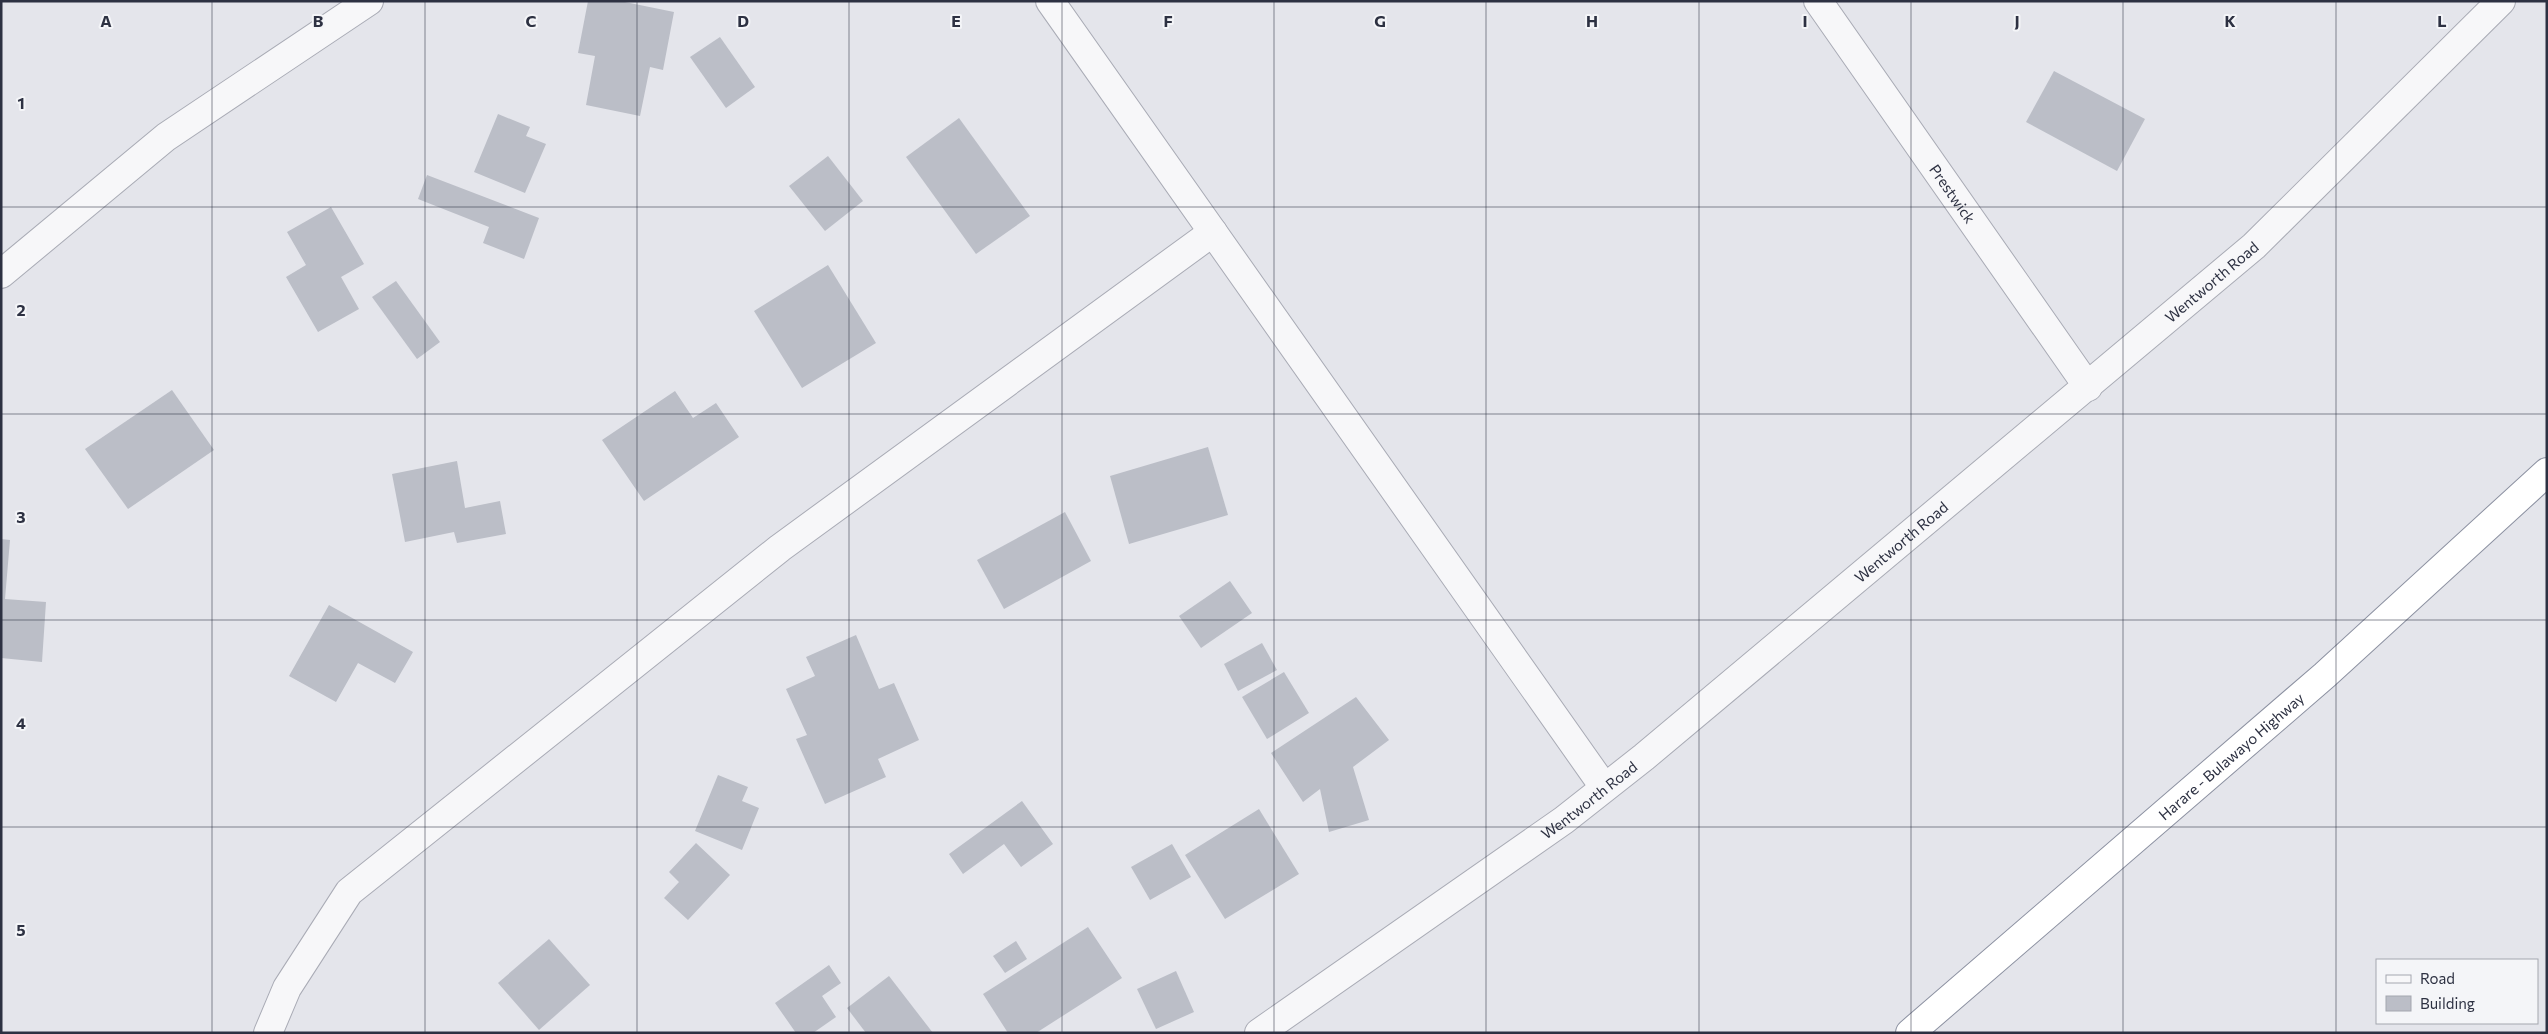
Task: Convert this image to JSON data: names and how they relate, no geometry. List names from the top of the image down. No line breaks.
{"streets":{"highway":["Harare - Bulawayo Highway"],"street":["Prestwick","Wentworth Road"]},"crossings":[["Prestwick","Wentworth Road"]],"legend":["Road","Building"],"grid":{"columns":["A","B","C","D","E","F","G","H","I","J","K","L"],"rows":["1","2","3","4","5"]}}
